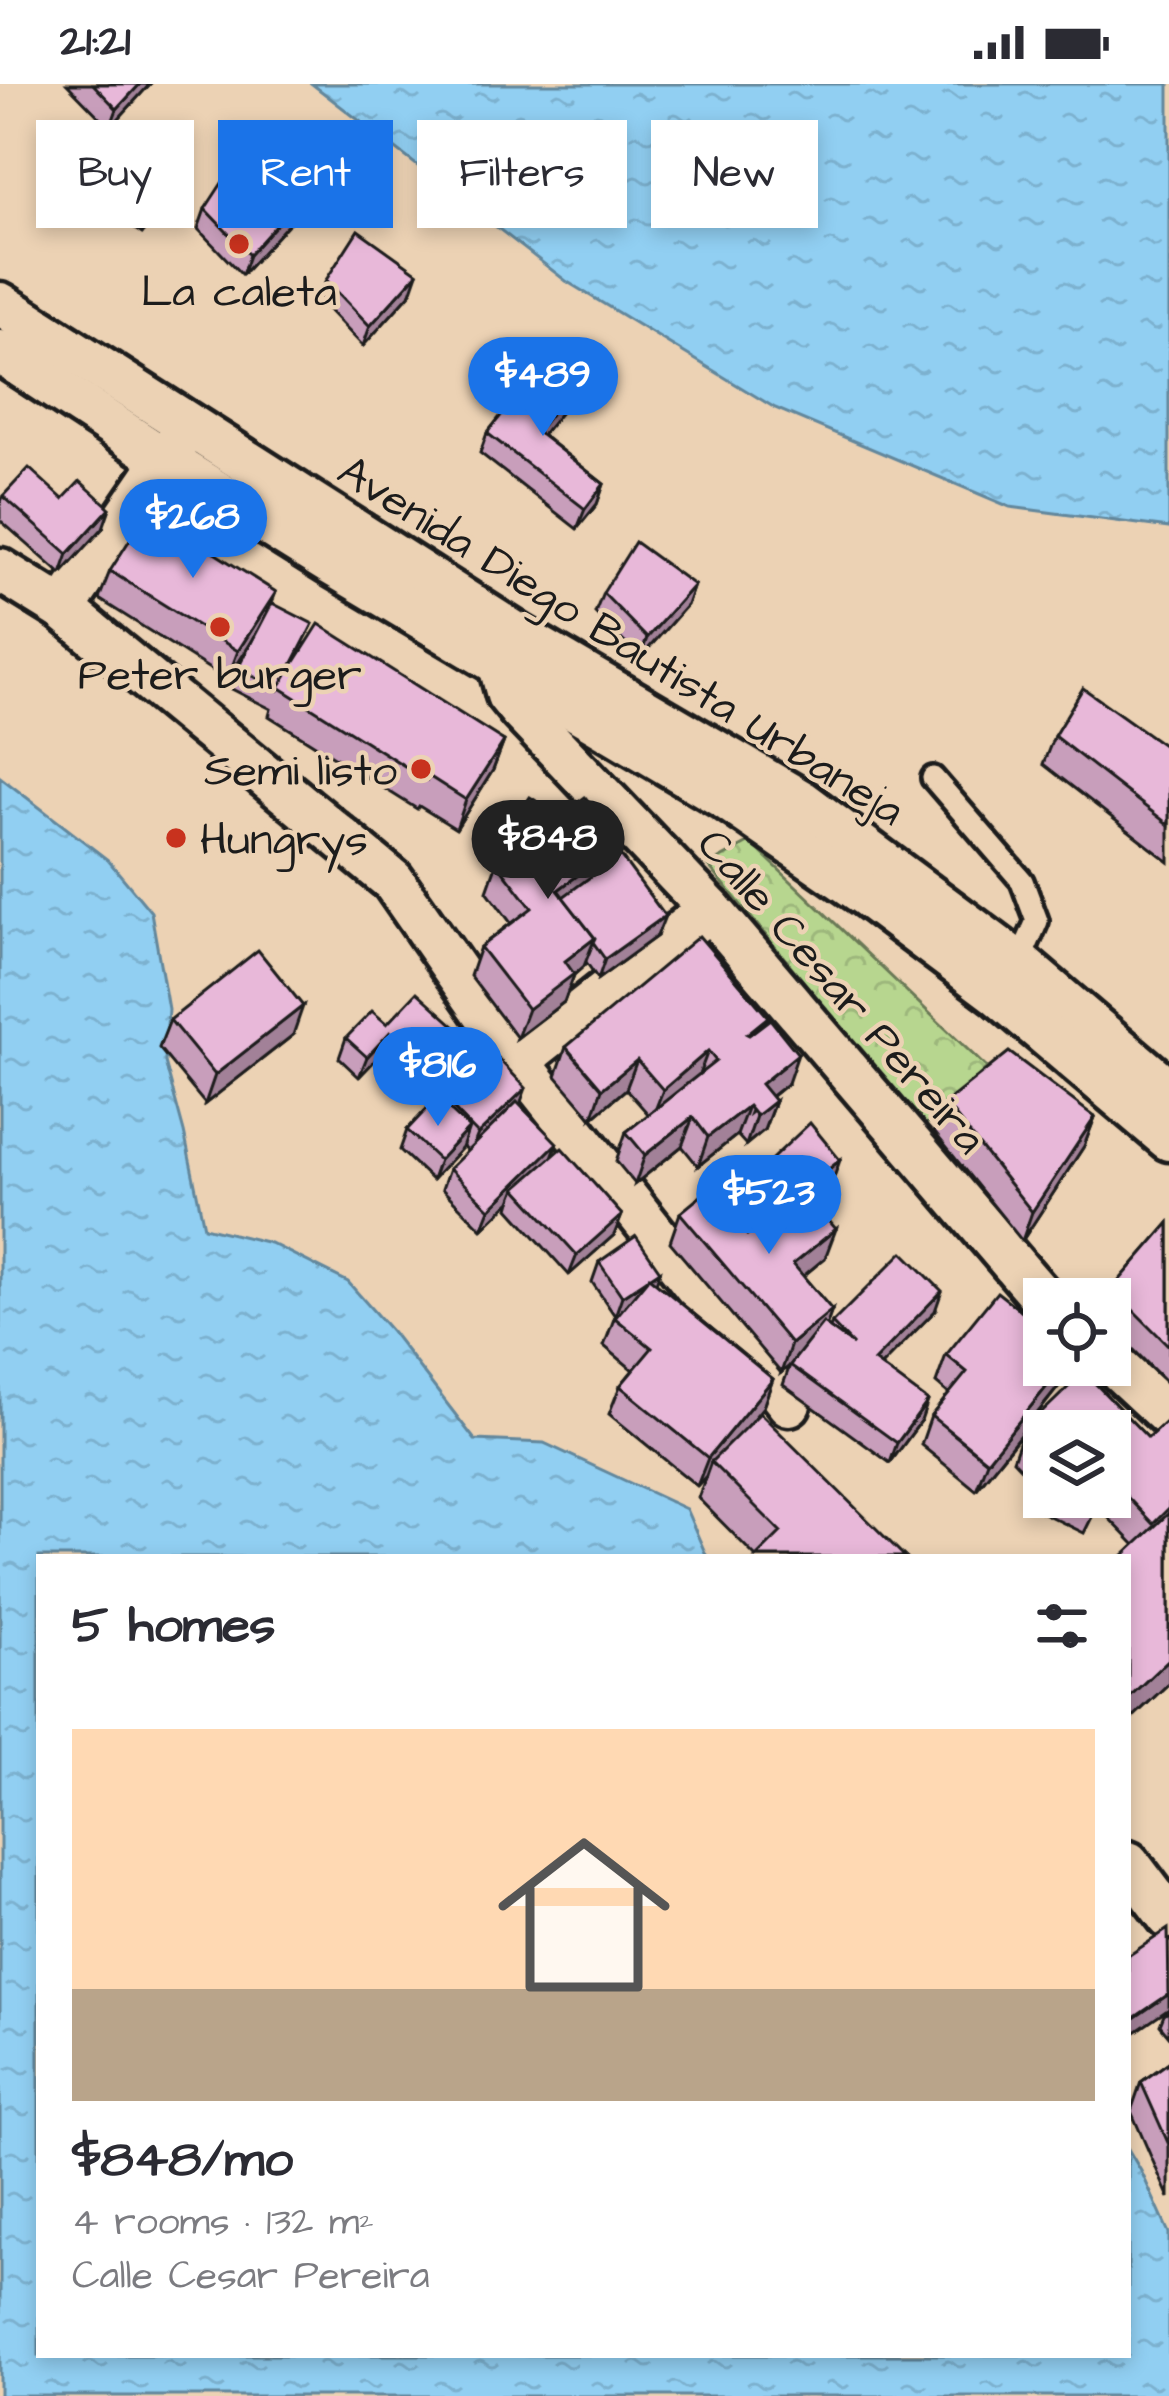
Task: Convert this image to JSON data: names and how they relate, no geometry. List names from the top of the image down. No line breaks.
{"streets":{"street":["Avenida Diego Bautista Urbaneja","Calle Cesar Pereira"]},"crossings":[["Avenida Diego Bautista Urbaneja","Calle Cesar Pereira"]],"places":["La caleta","Peter burger","Semi listo","Hungrys"],"page":{"status":"21:21","chip":["Buy","Rent","Filters","New"],"price":["$489","$268","$848","$816","$523"],"heading":"5 homes","list":[{"name":"$848/mo","note":"4 rooms · 132 m² · Calle Cesar Pereira"}]}}
